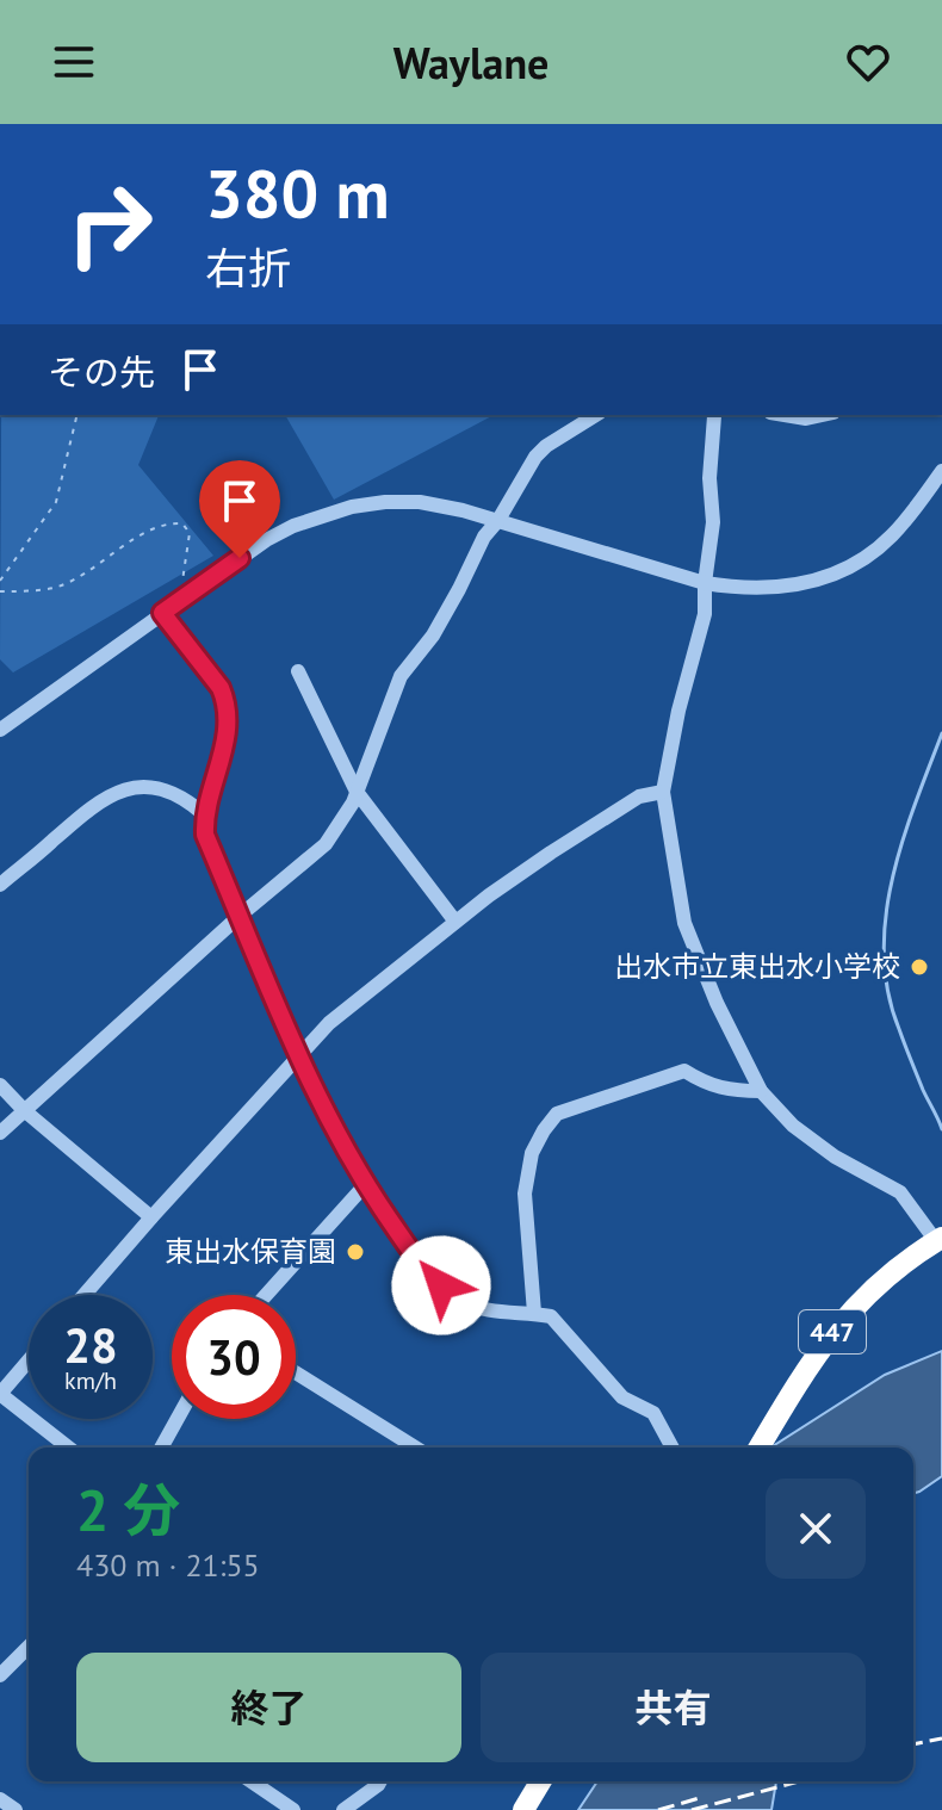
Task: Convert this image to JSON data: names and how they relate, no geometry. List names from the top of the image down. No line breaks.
{"streets":{"highway":["447"]},"places":["出水市立東出水小学校","東出水保育園"],"page":{"header":"Waylane","turn":["380 m","右折"],"then":"その先","speed":"28 km/h","limit":"30","heading":["2 分","430 m · 21:55"],"buttons":["終了","共有"]}}
